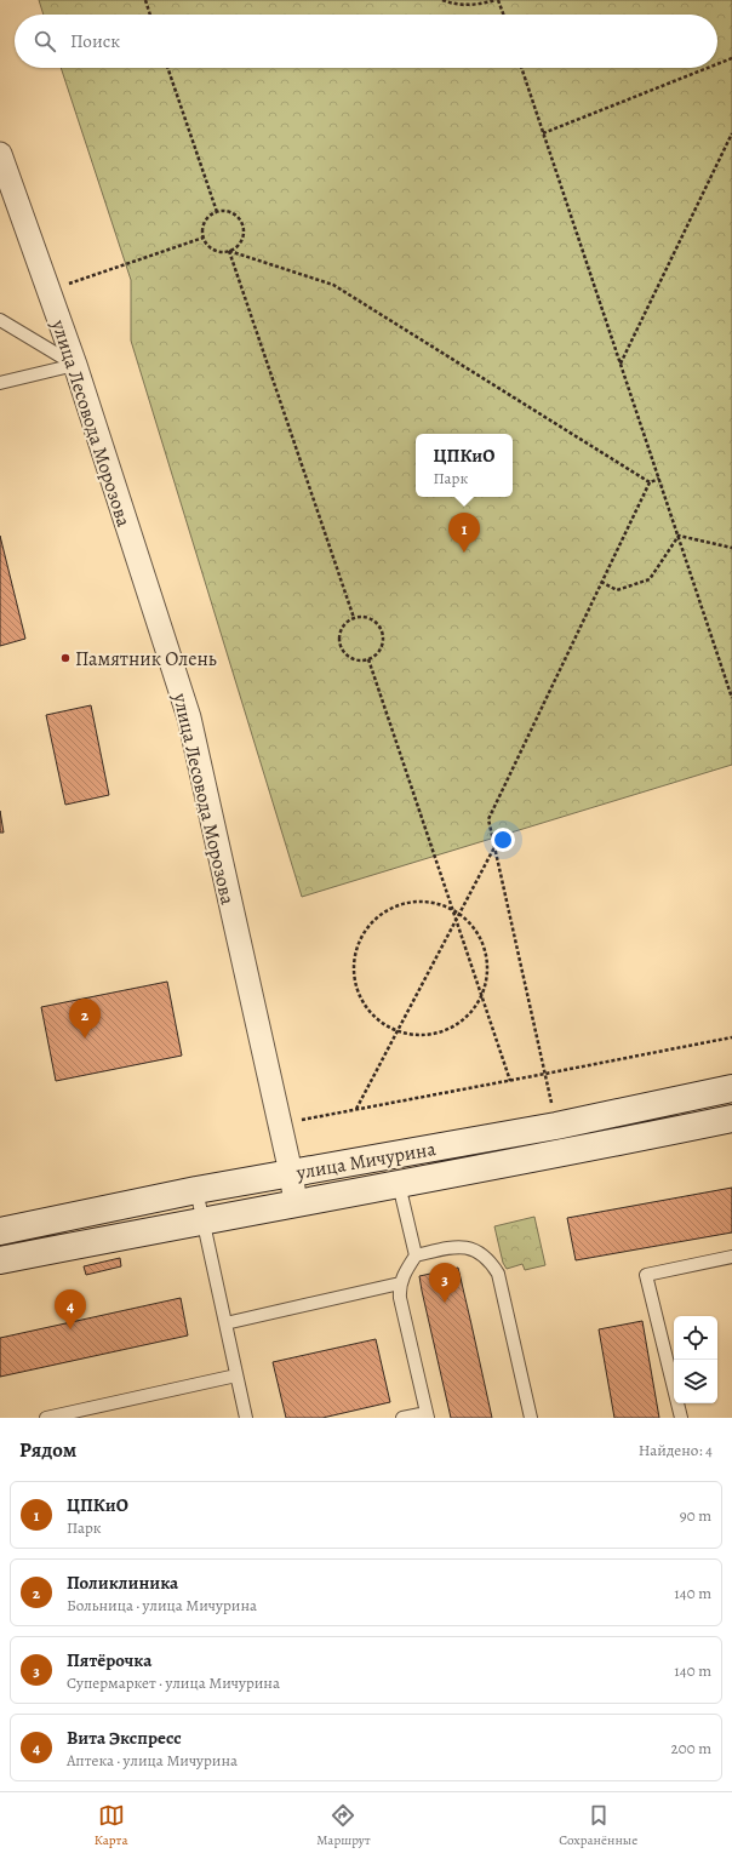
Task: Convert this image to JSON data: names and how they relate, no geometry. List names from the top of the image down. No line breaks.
{"streets":{"street":["улица Лесовода Морозова","улица Мичурина"]},"crossings":[["улица Лесовода Морозова","улица Мичурина"]],"places":["Памятник Олень"],"page":{"search":"Поиск","popup":["ЦПКиО","Парк"],"pins":["1","2","3","4"],"heading":["Рядом","Найдено: 4"],"list":[{"mark":"1","name":"ЦПКиО","note":"Парк","value":"90 m"},{"mark":"2","name":"Поликлиника","note":"Больница · улица Мичурина","value":"140 m"},{"mark":"3","name":"Пятёрочка","note":"Супермаркет · улица Мичурина","value":"140 m"},{"mark":"4","name":"Вита Экспресс","note":"Аптека · улица Мичурина","value":"200 m"}],"nav":["Карта","Маршрут","Сохранённые"]}}
